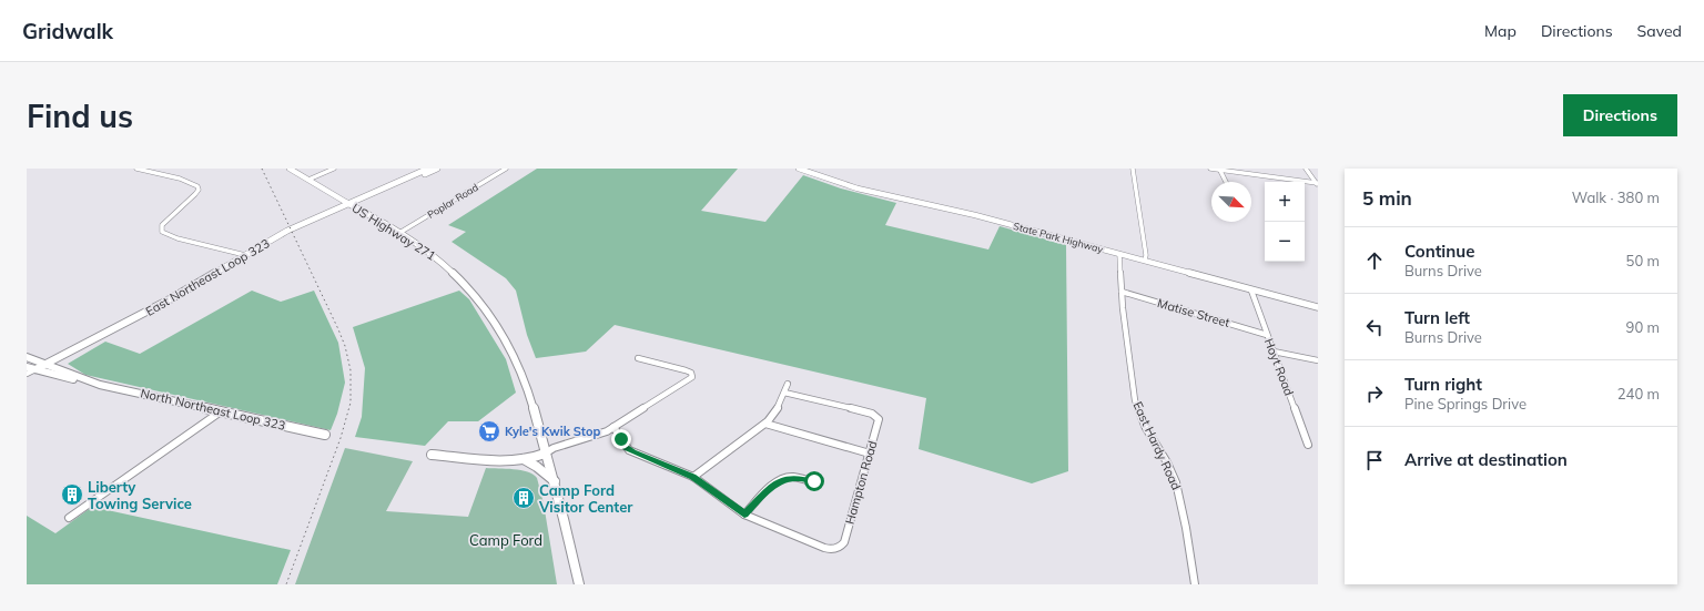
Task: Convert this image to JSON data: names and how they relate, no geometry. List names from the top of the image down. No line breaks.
{"streets":{"highway":["US Highway 271","East Northeast Loop 323","North Northeast Loop 323"],"main road":["State Park Highway"],"street":["Poplar Road","Matise Street","Hoyt Road","East Hardy Road","Hampton Road"]},"crossings":[["Poplar Road","US Highway 271"],["US Highway 271","East Northeast Loop 323"],["State Park Highway","Hoyt Road"],["State Park Highway","East Hardy Road"],["East Northeast Loop 323","North Northeast Loop 323"],["Matise Street","Hoyt Road"],["Matise Street","East Hardy Road"]],"parks":["Camp Ford"],"places":{"supermarket":["Kyle's Kwik Stop"],"building":["Liberty Towing Service","Camp Ford Visitor Center"]},"north":"bottom right","page":{"header":"Gridwalk","nav":["Map","Directions","Saved"],"buttons":"Directions","title":"Find us","heading":["5 min","Walk · 380 m"],"map_buttons":["+","−"],"list":[["Continue","Burns Drive","50 m"],["Turn left","Burns Drive","90 m"],["Turn right","Pine Springs Drive","240 m"],"Arrive at destination"]}}
